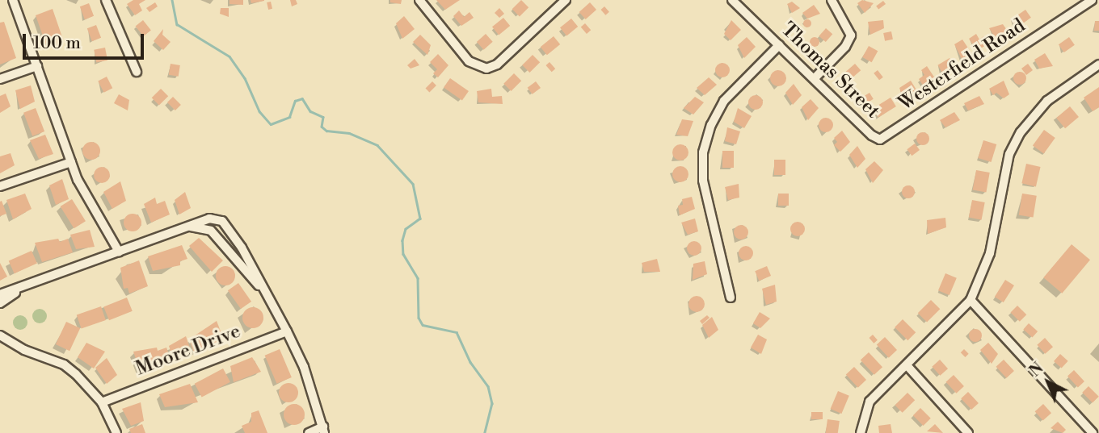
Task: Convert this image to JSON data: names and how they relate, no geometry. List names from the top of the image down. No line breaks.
{"streets":{"street":["Westerfield Road","Thomas Street","Moore Drive"]},"crossings":[["Westerfield Road","Thomas Street"]],"scale_bar":"100 m","north":"top left"}
